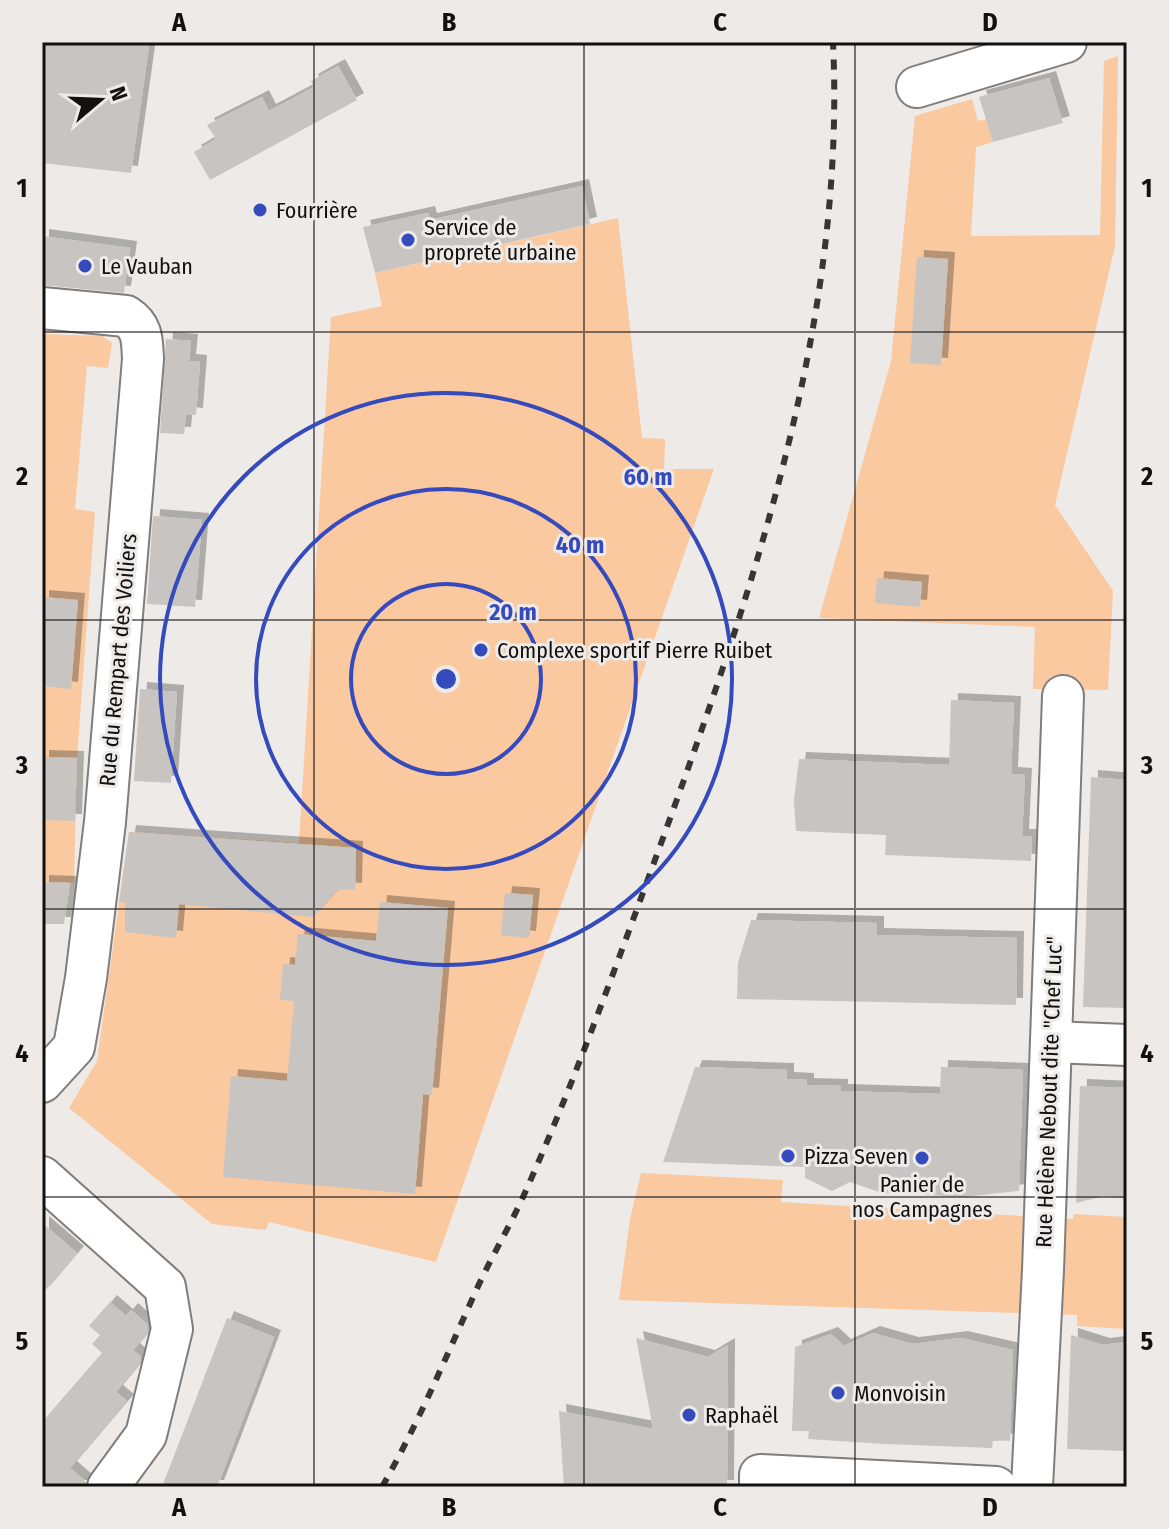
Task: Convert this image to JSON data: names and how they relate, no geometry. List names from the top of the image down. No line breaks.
{"streets":{"street":["Rue du Rempart des Voiliers","Rue Hélène Nebout dite \"Chef Luc\""]},"places":["Fourrière","Service de propreté urbaine","Le Vauban","Complexe sportif Pierre Ruibet","Pizza Seven","Panier de nos Campagnes","Monvoisin","Raphaël"],"north":"right","grid":{"columns":["A","B","C","D"],"rows":["1","2","3","4","5"]},"rings":["60 m","40 m","20 m"]}
